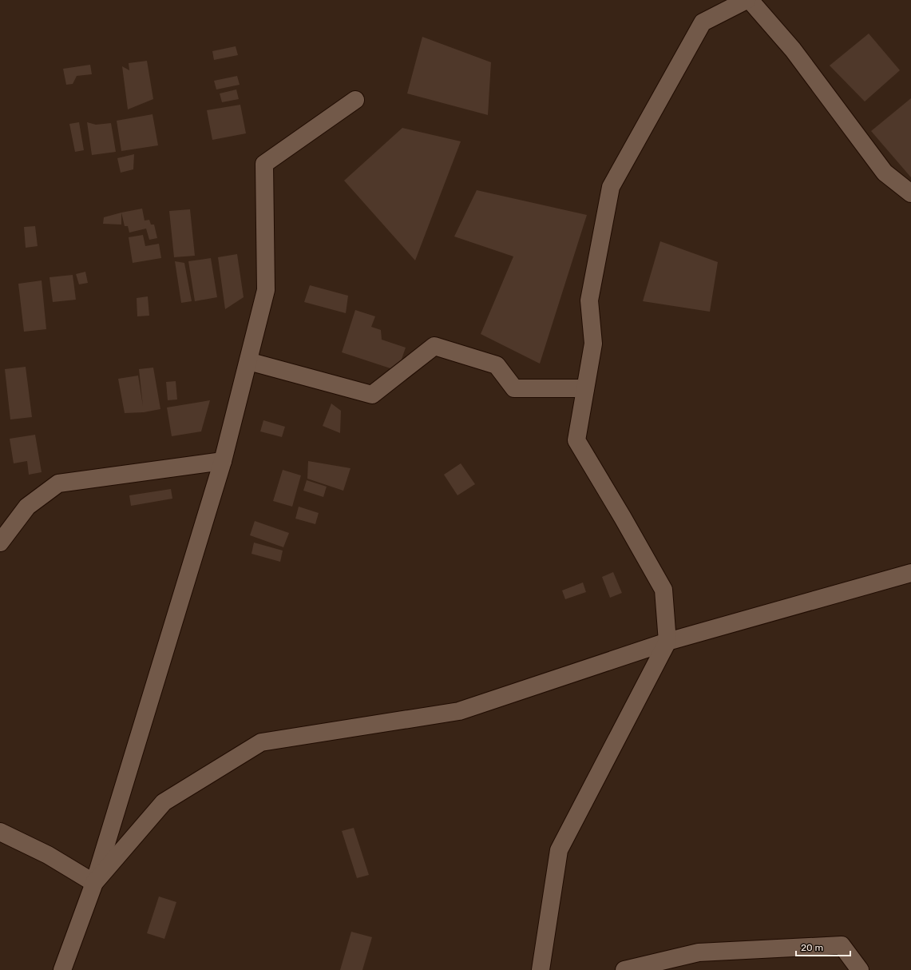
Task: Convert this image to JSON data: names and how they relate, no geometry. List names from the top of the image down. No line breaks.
{"scale_bar":"20 m"}
